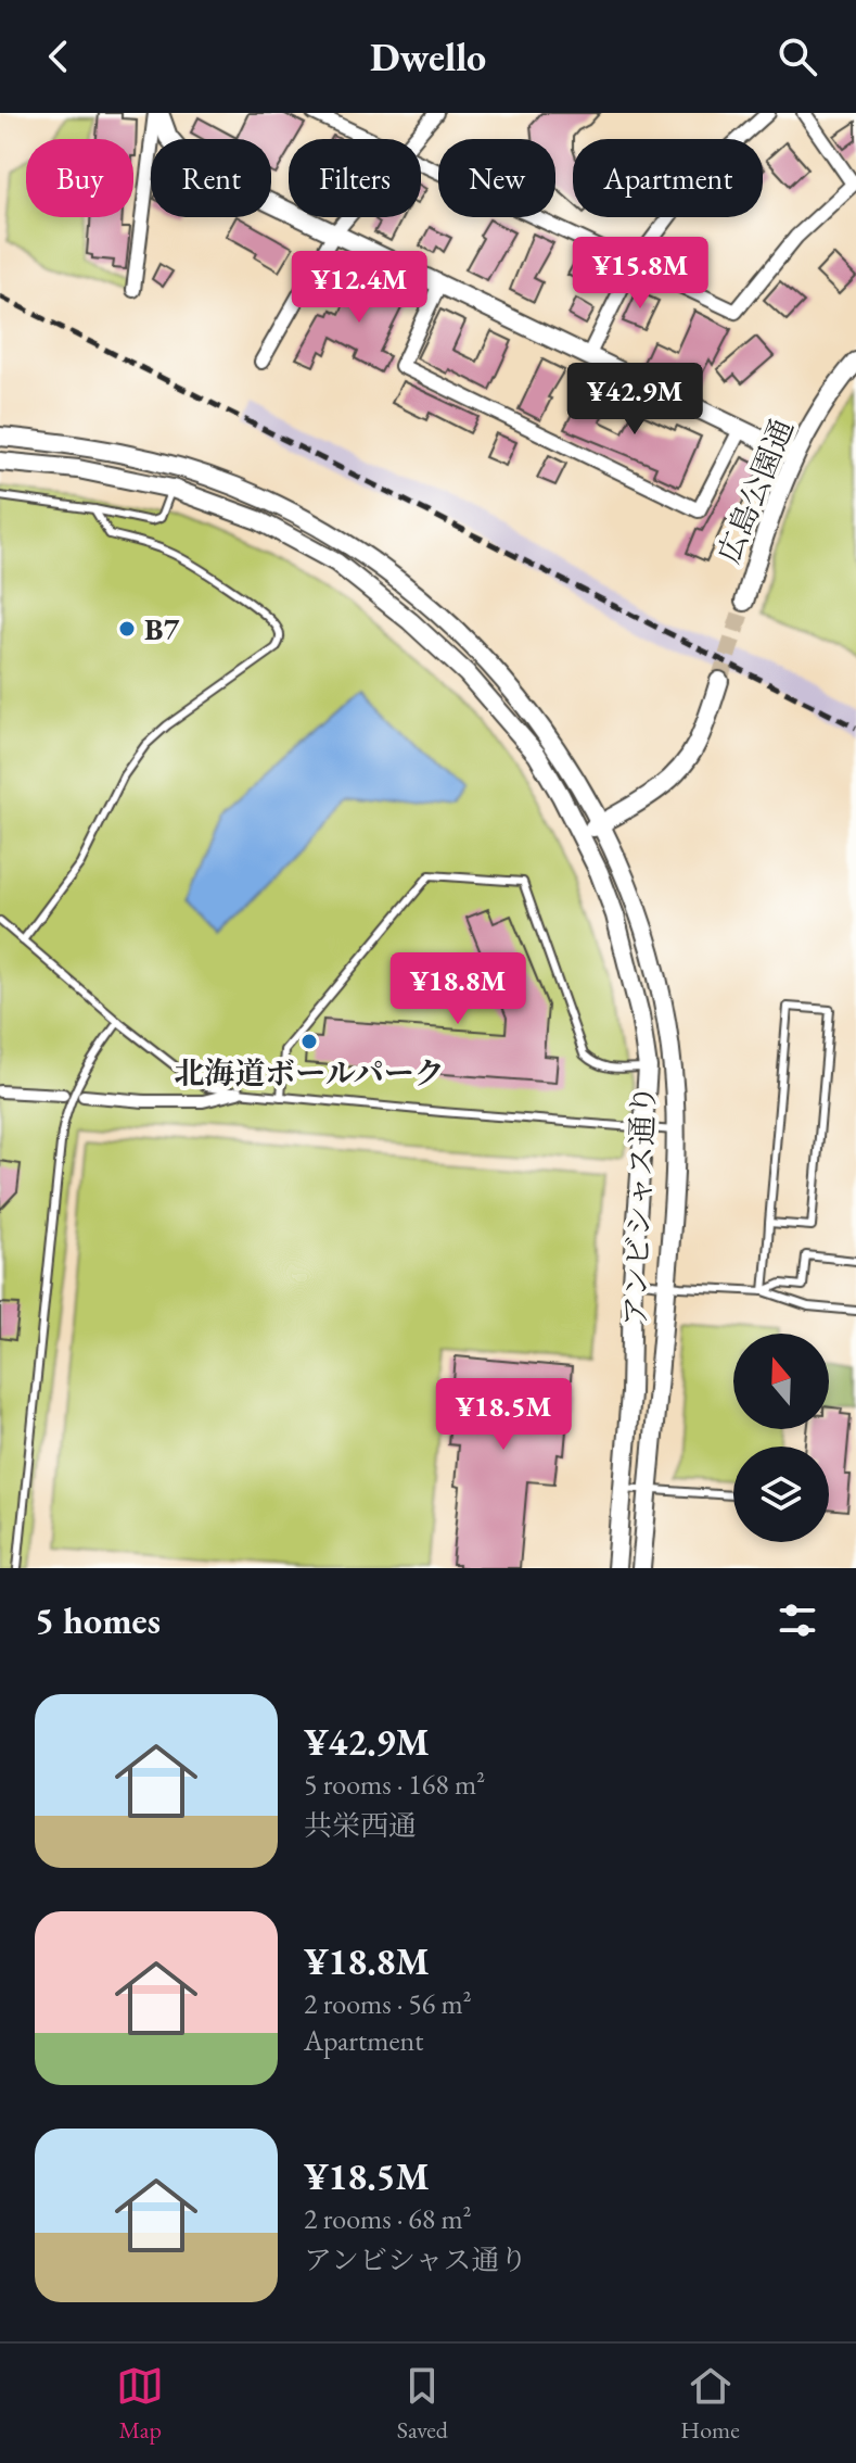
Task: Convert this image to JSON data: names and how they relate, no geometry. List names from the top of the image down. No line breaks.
{"streets":{"street":["広島公園通","アンビシャス通り"]},"places":["B7","北海道ボールパーク"],"north":"top","page":{"header":"Dwello","chip":["Buy","Rent","Filters","New","Apartment"],"price":["¥15.8M","¥12.4M","¥42.9M","¥18.8M","¥18.5M"],"heading":"5 homes","list":[{"name":"¥42.9M","note":"5 rooms · 168 m² · 共栄西通"},{"name":"¥18.8M","note":"2 rooms · 56 m² · Apartment"},{"name":"¥18.5M","note":"2 rooms · 68 m² · アンビシャス通り"}],"tabs":["Map","Saved","Home"]}}
